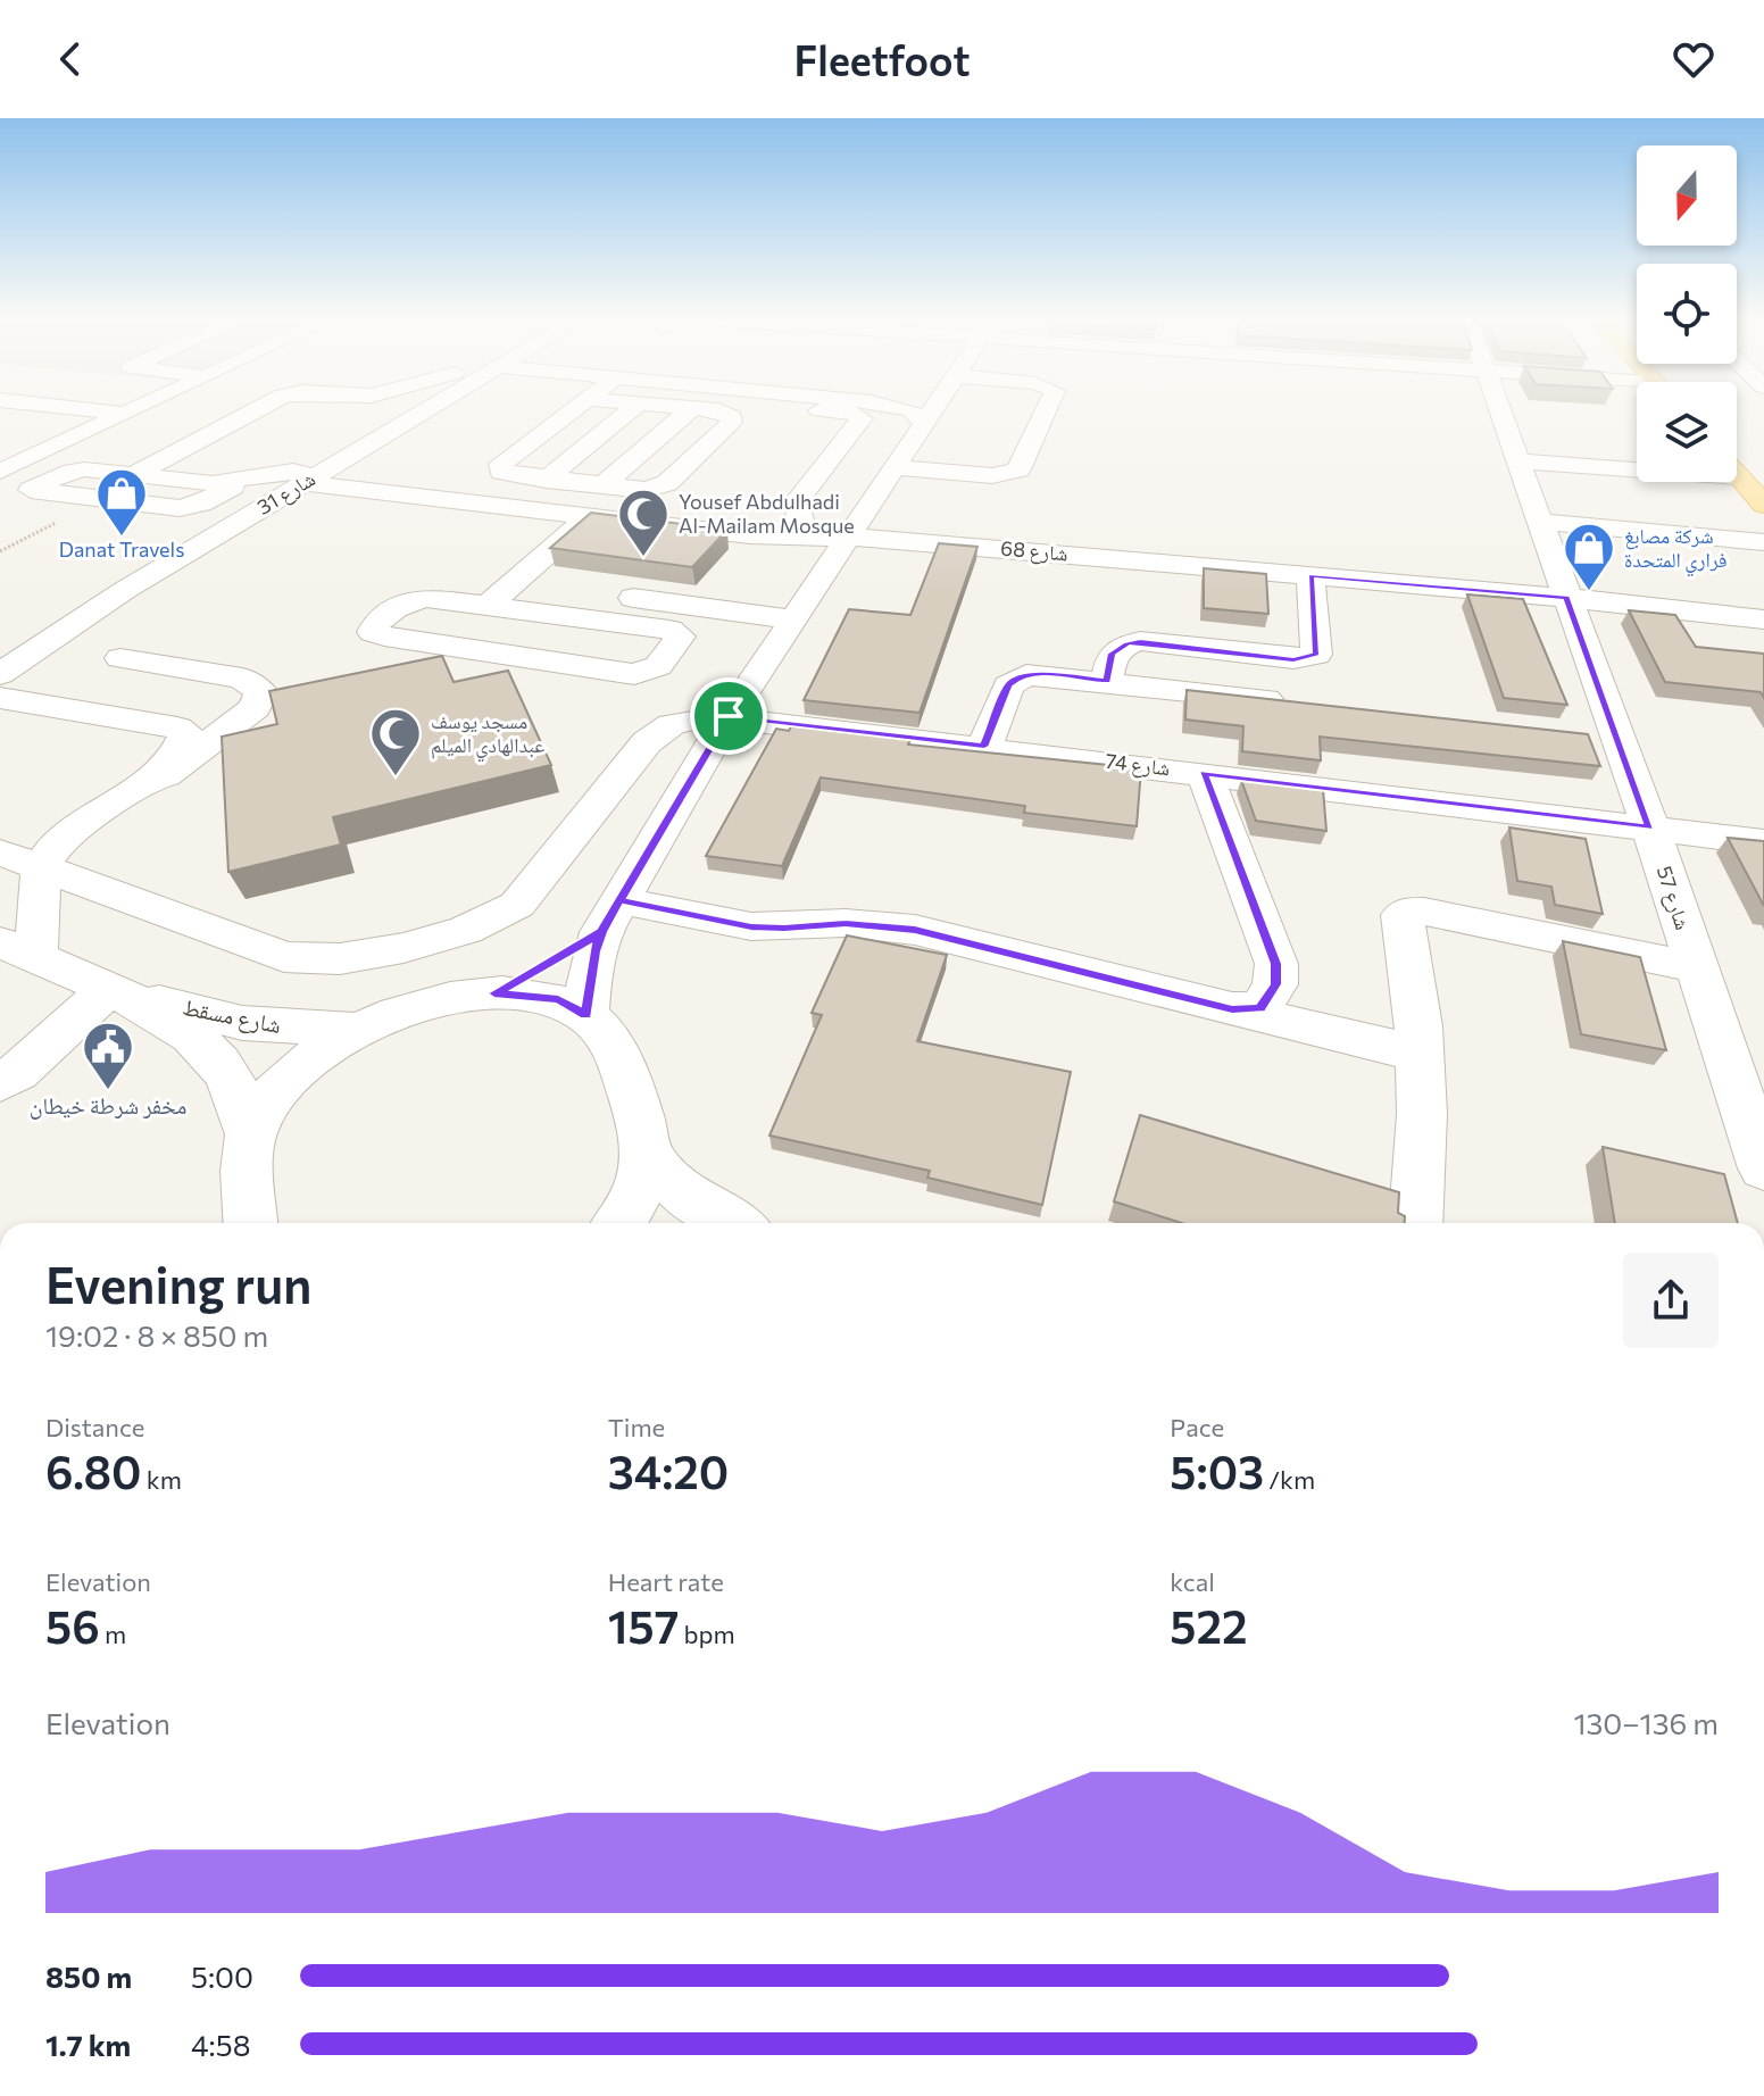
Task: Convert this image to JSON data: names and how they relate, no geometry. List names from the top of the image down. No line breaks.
{"streets":{"street":["شارع 31","شارع 68","شارع 74","شارع 57","شارع مسقط"]},"crossings":[["شارع 31","شارع 68"],["شارع 68","شارع 57"],["شارع 74","شارع 57"]],"places":{"shop":["Danat Travels","شركة مصابغ فراري المتحدة"],"mosque":["Yousef Abdulhadi Al-Mailam Mosque","مسجد يوسف عبدالهادي الميلم"],"public building":["مخفر شرطة خيطان"]},"north":"bottom","page":{"header":"Fleetfoot","heading":["Evening run","19:02 · 8 × 850 m"],"stats":[["Distance","6.80 km"],["Time","34:20"],["Pace","5:03 /km"],["Elevation","56 m"],["Heart rate","157 bpm"],["kcal","522"]],"chart":["Elevation","130–136 m"],"list":[{"name":"850 m","note":"5:00"},{"name":"1.7 km","note":"4:58"}]}}
